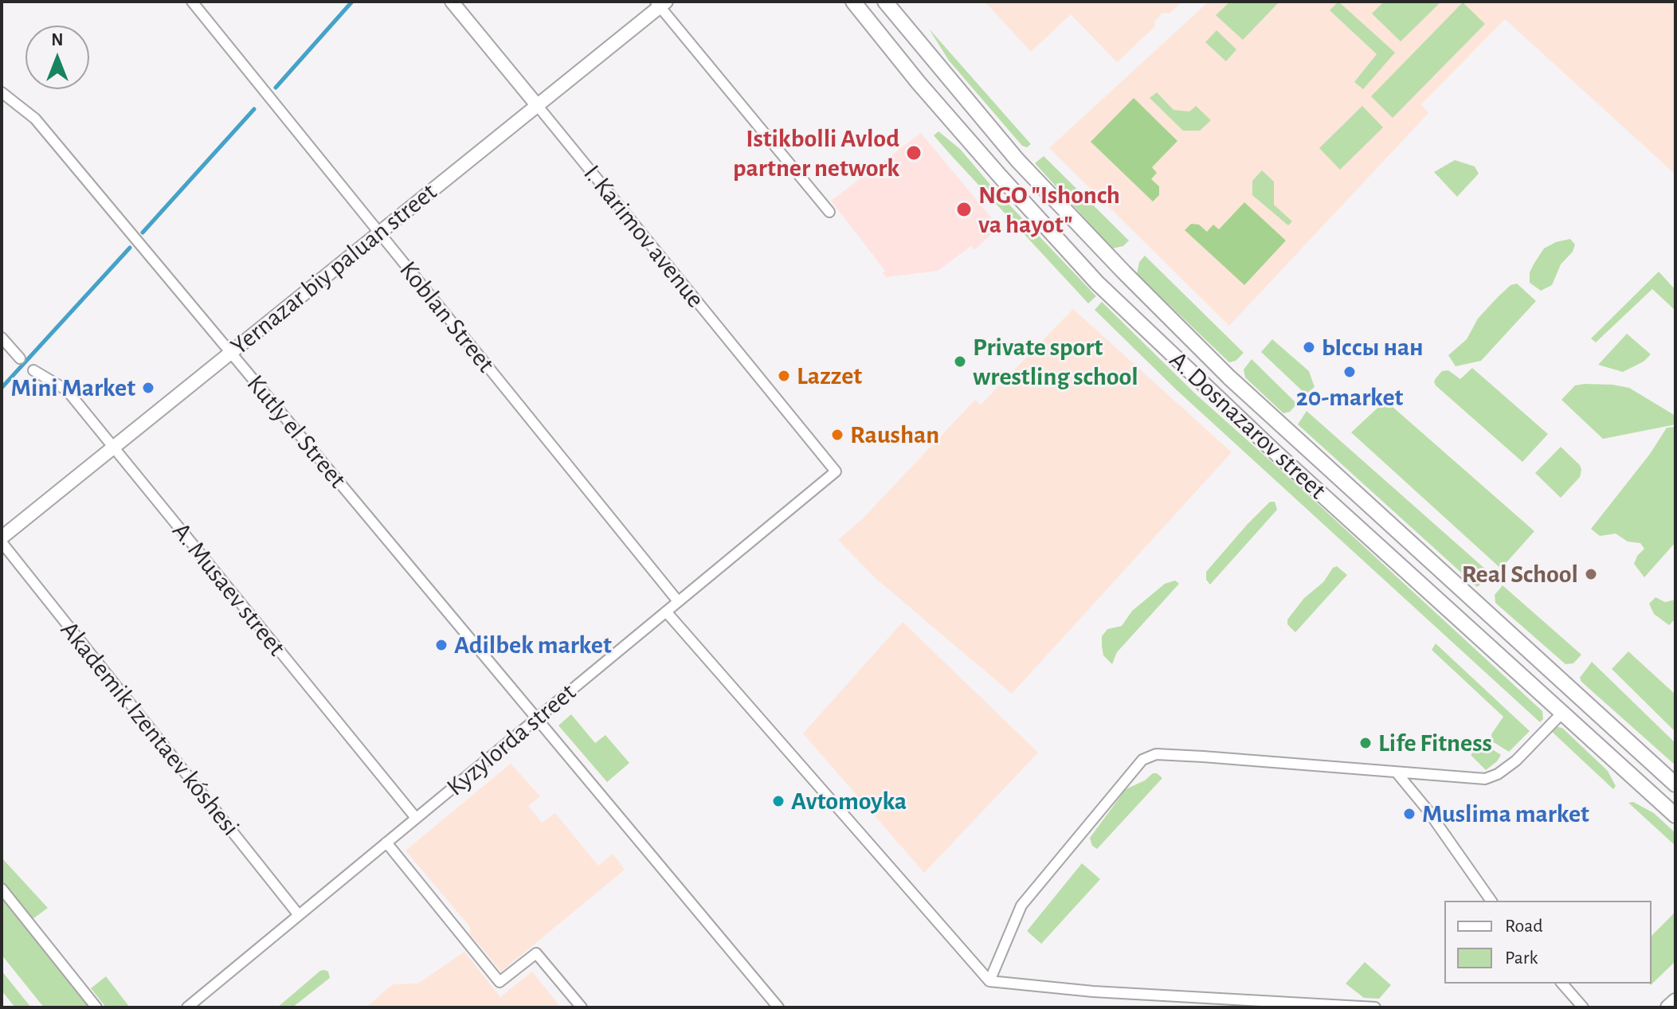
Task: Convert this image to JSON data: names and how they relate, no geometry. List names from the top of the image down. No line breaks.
{"streets":{"main road":["A. Dosnazarov street"],"street":["I. Karimov avenue","Yernazar biy paluan street","Koblan Street","Kutly el Street","A. Musaev street","Akademik Izentaev kóshesi","Kyzylorda street"]},"crossings":[["I. Karimov avenue","Yernazar biy paluan street"],["I. Karimov avenue","Kyzylorda street"],["Yernazar biy paluan street","Koblan Street"],["Yernazar biy paluan street","Kutly el Street"],["Yernazar biy paluan street","A. Musaev street"],["Yernazar biy paluan street","Akademik Izentaev kóshesi"],["Koblan Street","Kyzylorda street"],["Kutly el Street","Kyzylorda street"],["A. Musaev street","Kyzylorda street"],["Akademik Izentaev kóshesi","Kyzylorda street"]],"places":["Istikbolli Avlod partner network","NGO \"Ishonch va hayot\"","Ыссы нан","Private sport wrestling school","20-market","Lazzet","Mini Market","Raushan","Real School","Adilbek market","Life Fitness","Avtomoyka","Muslima market"],"legend":["Road","Park"],"north":"top"}
